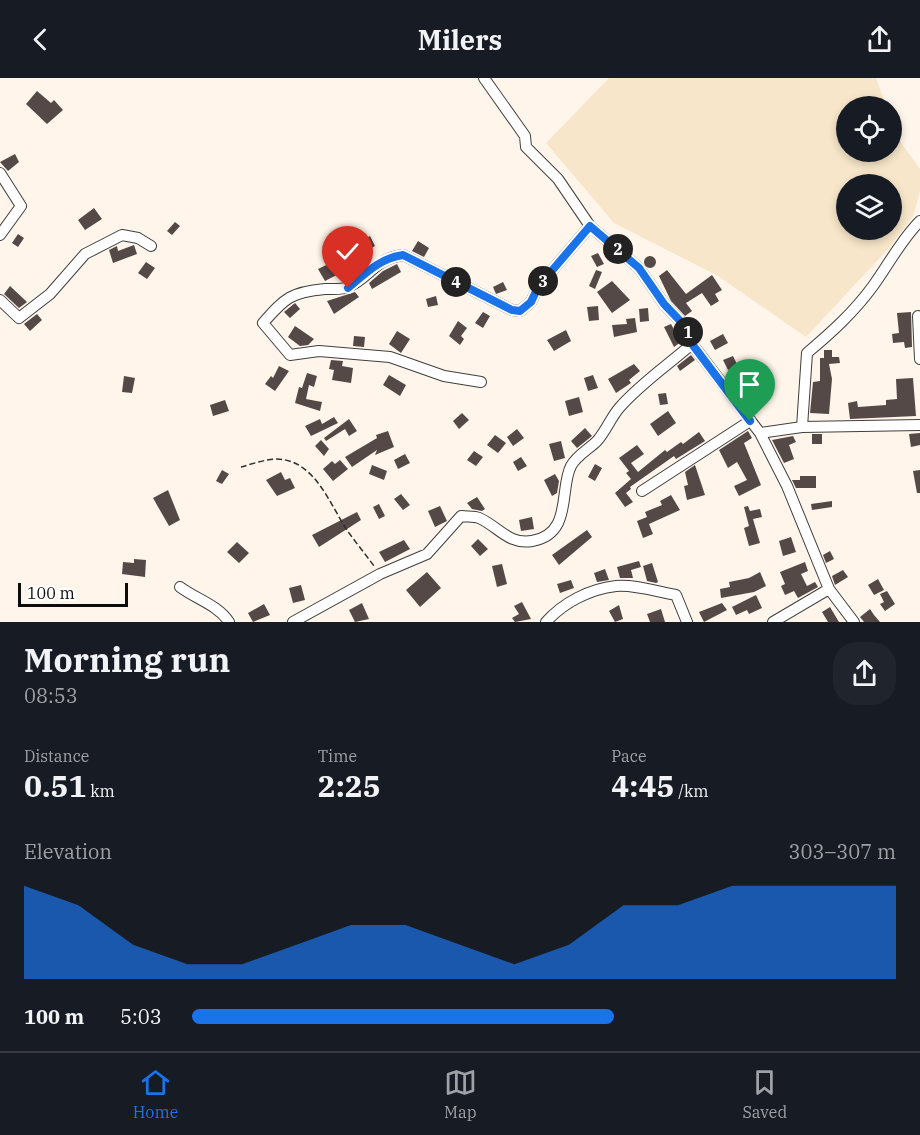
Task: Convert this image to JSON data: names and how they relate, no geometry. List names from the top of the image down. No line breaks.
{"scale_bar":"100 m","page":{"header":"Milers","pins":["2","3","4","1"],"scale":"100 m","heading":["Morning run","08:53"],"stats":[["Distance","0.51 km"],["Time","2:25"],["Pace","4:45 /km"]],"chart":["Elevation","303–307 m"],"list":[{"name":"100 m","note":"5:03"}],"tabs":["Home","Map","Saved"]}}
